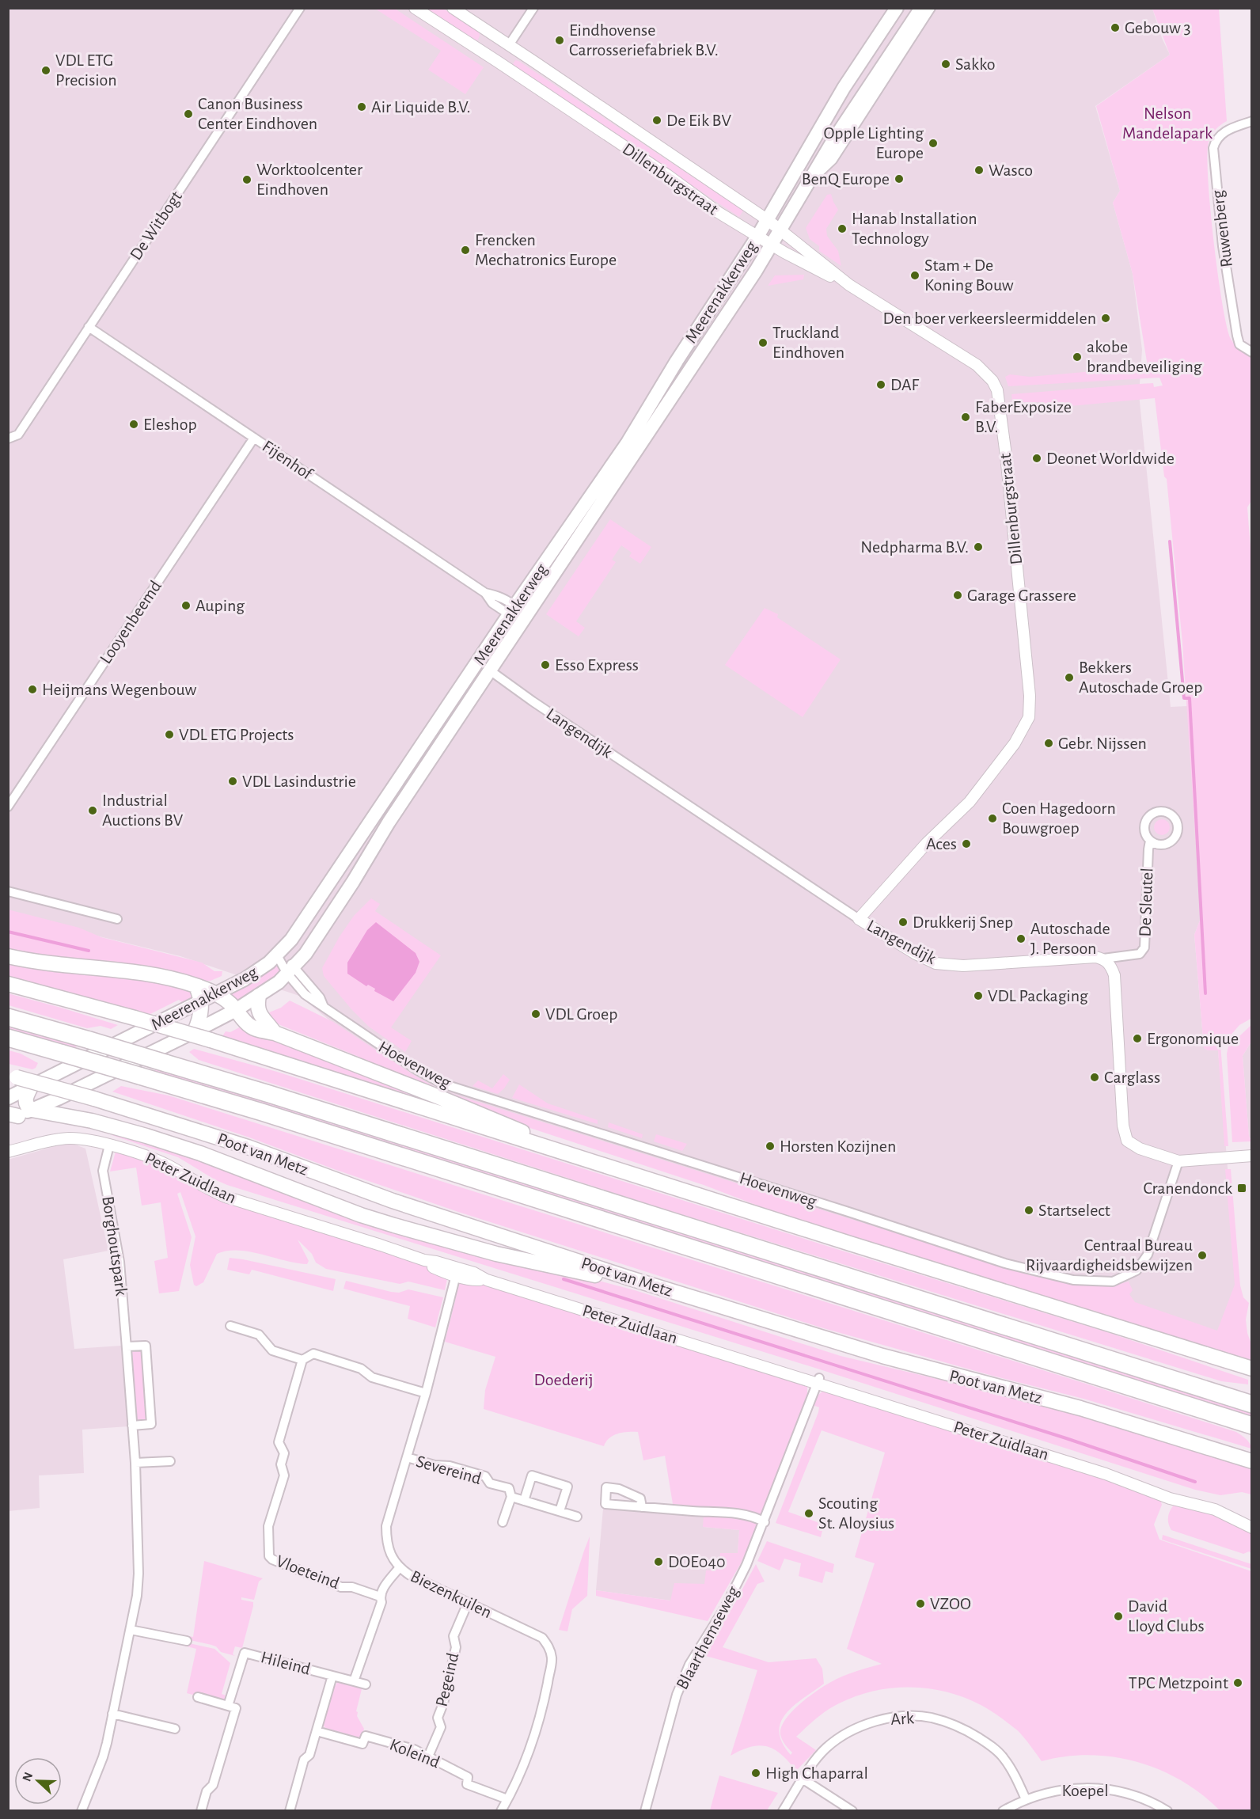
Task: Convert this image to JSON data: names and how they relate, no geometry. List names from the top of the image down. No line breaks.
{"streets":{"highway":["Poot van Metz"],"main road":["Meerenakkerweg"],"street":["Dillenburgstraat","De Witbogt","Ruwenberg","Fijenhof","Looyenbeemd","Langendijk","De Sleutel","Hoevenweg","Peter Zuidlaan","Borghoutspark","Severeind","Vloeteind","Biezenkuilen","Blaarthemseweg","Hileind","Pegeind","Ark","Koleind","Koepel"]},"crossings":[["Dillenburgstraat","Meerenakkerweg"],["Dillenburgstraat","Langendijk"],["De Witbogt","Fijenhof"],["Meerenakkerweg","Fijenhof"],["Meerenakkerweg","Langendijk"],["Meerenakkerweg","Hoevenweg"],["Fijenhof","Looyenbeemd"],["Langendijk","De Sleutel"],["Peter Zuidlaan","Borghoutspark"],["Peter Zuidlaan","Biezenkuilen"],["Peter Zuidlaan","Blaarthemseweg"],["Severeind","Biezenkuilen"],["Biezenkuilen","Pegeind"],["Biezenkuilen","Koleind"],["Pegeind","Koleind"],["Ark","Koepel"]],"parks":["Nelson Mandelapark","Doederij"],"places":{"other":["Gebouw 3","Eindhovense Carrosseriefabriek B.V.","Sakko","VDL ETG Precision","Air Liquide B.V.","Canon Business Center Eindhoven","De Eik BV","Opple Lighting Europe","Wasco","BenQ Europe","Worktoolcenter Eindhoven","Hanab Installation Technology","Frencken Mechatronics Europe","Stam + De Koning Bouw","Den boer verkeersleermiddelen","Truckland Eindhoven","akobe brandbeveiliging","DAF","FaberExposize B.V.","Eleshop","Deonet Worldwide","Nedpharma B.V.","Garage Grassere","Auping","Esso Express","Bekkers Autoschade Groep","Heijmans Wegenbouw","VDL ETG Projects","Gebr. Nijssen","VDL Lasindustrie","Industrial Auctions BV","Coen Hagedoorn Bouwgroep","Aces","Drukkerij Snep","Autoschade J. Persoon","VDL Packaging","VDL Groep","Ergonomique","Carglass","Horsten Kozijnen","Startselect","Centraal Bureau Rijvaardigheidsbewijzen","Scouting St. Aloysius","DOE040","VZOO","David Lloyd Clubs","TPC Metzpoint","High Chaparral"],"transit":["Cranendonck"]},"north":"left"}
